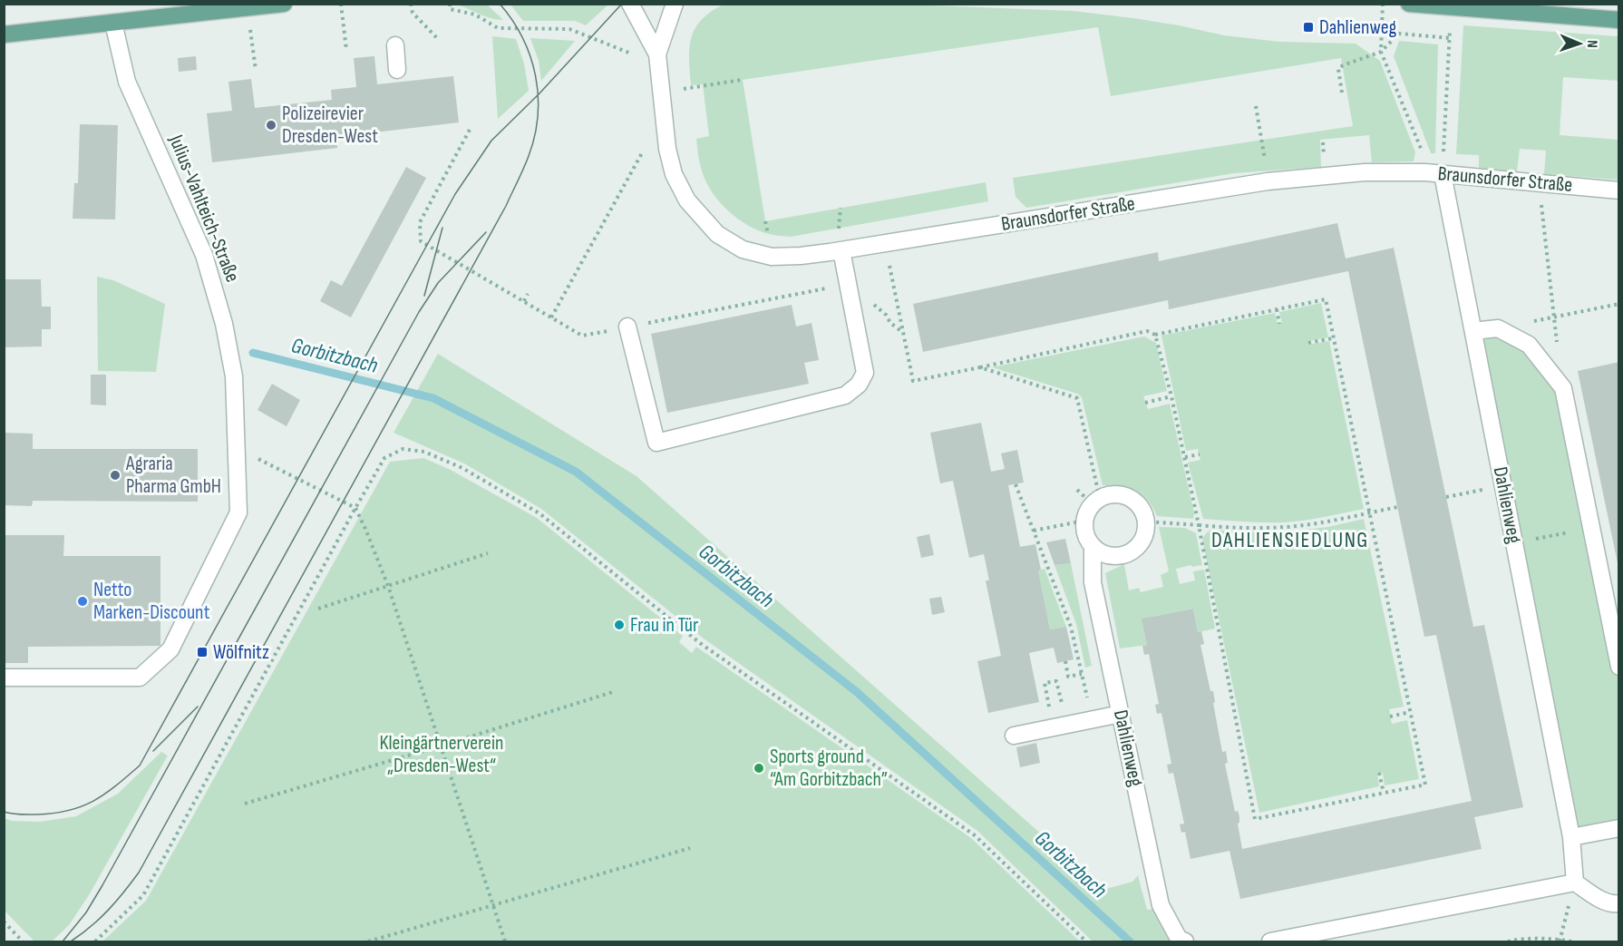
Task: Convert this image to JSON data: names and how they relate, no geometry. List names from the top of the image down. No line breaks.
{"streets":{"street":["Braunsdorfer Straße","Julius-Vahlteich-Straße","Dahlienweg"]},"crossings":[["Braunsdorfer Straße","Dahlienweg"]],"districts":["DAHLIENSIEDLUNG"],"water":["Gorbitzbach"],"parks":["Kleingärtnerverein „Dresden-West“"],"places":{"transit":["Dahlienweg","Wölfnitz"],"other":["Polizeirevier Dresden-West","Agraria Pharma GmbH","Netto Marken-Discount","Frau in Tür","Sports ground “Am Gorbitzbach”"]},"north":"right"}
